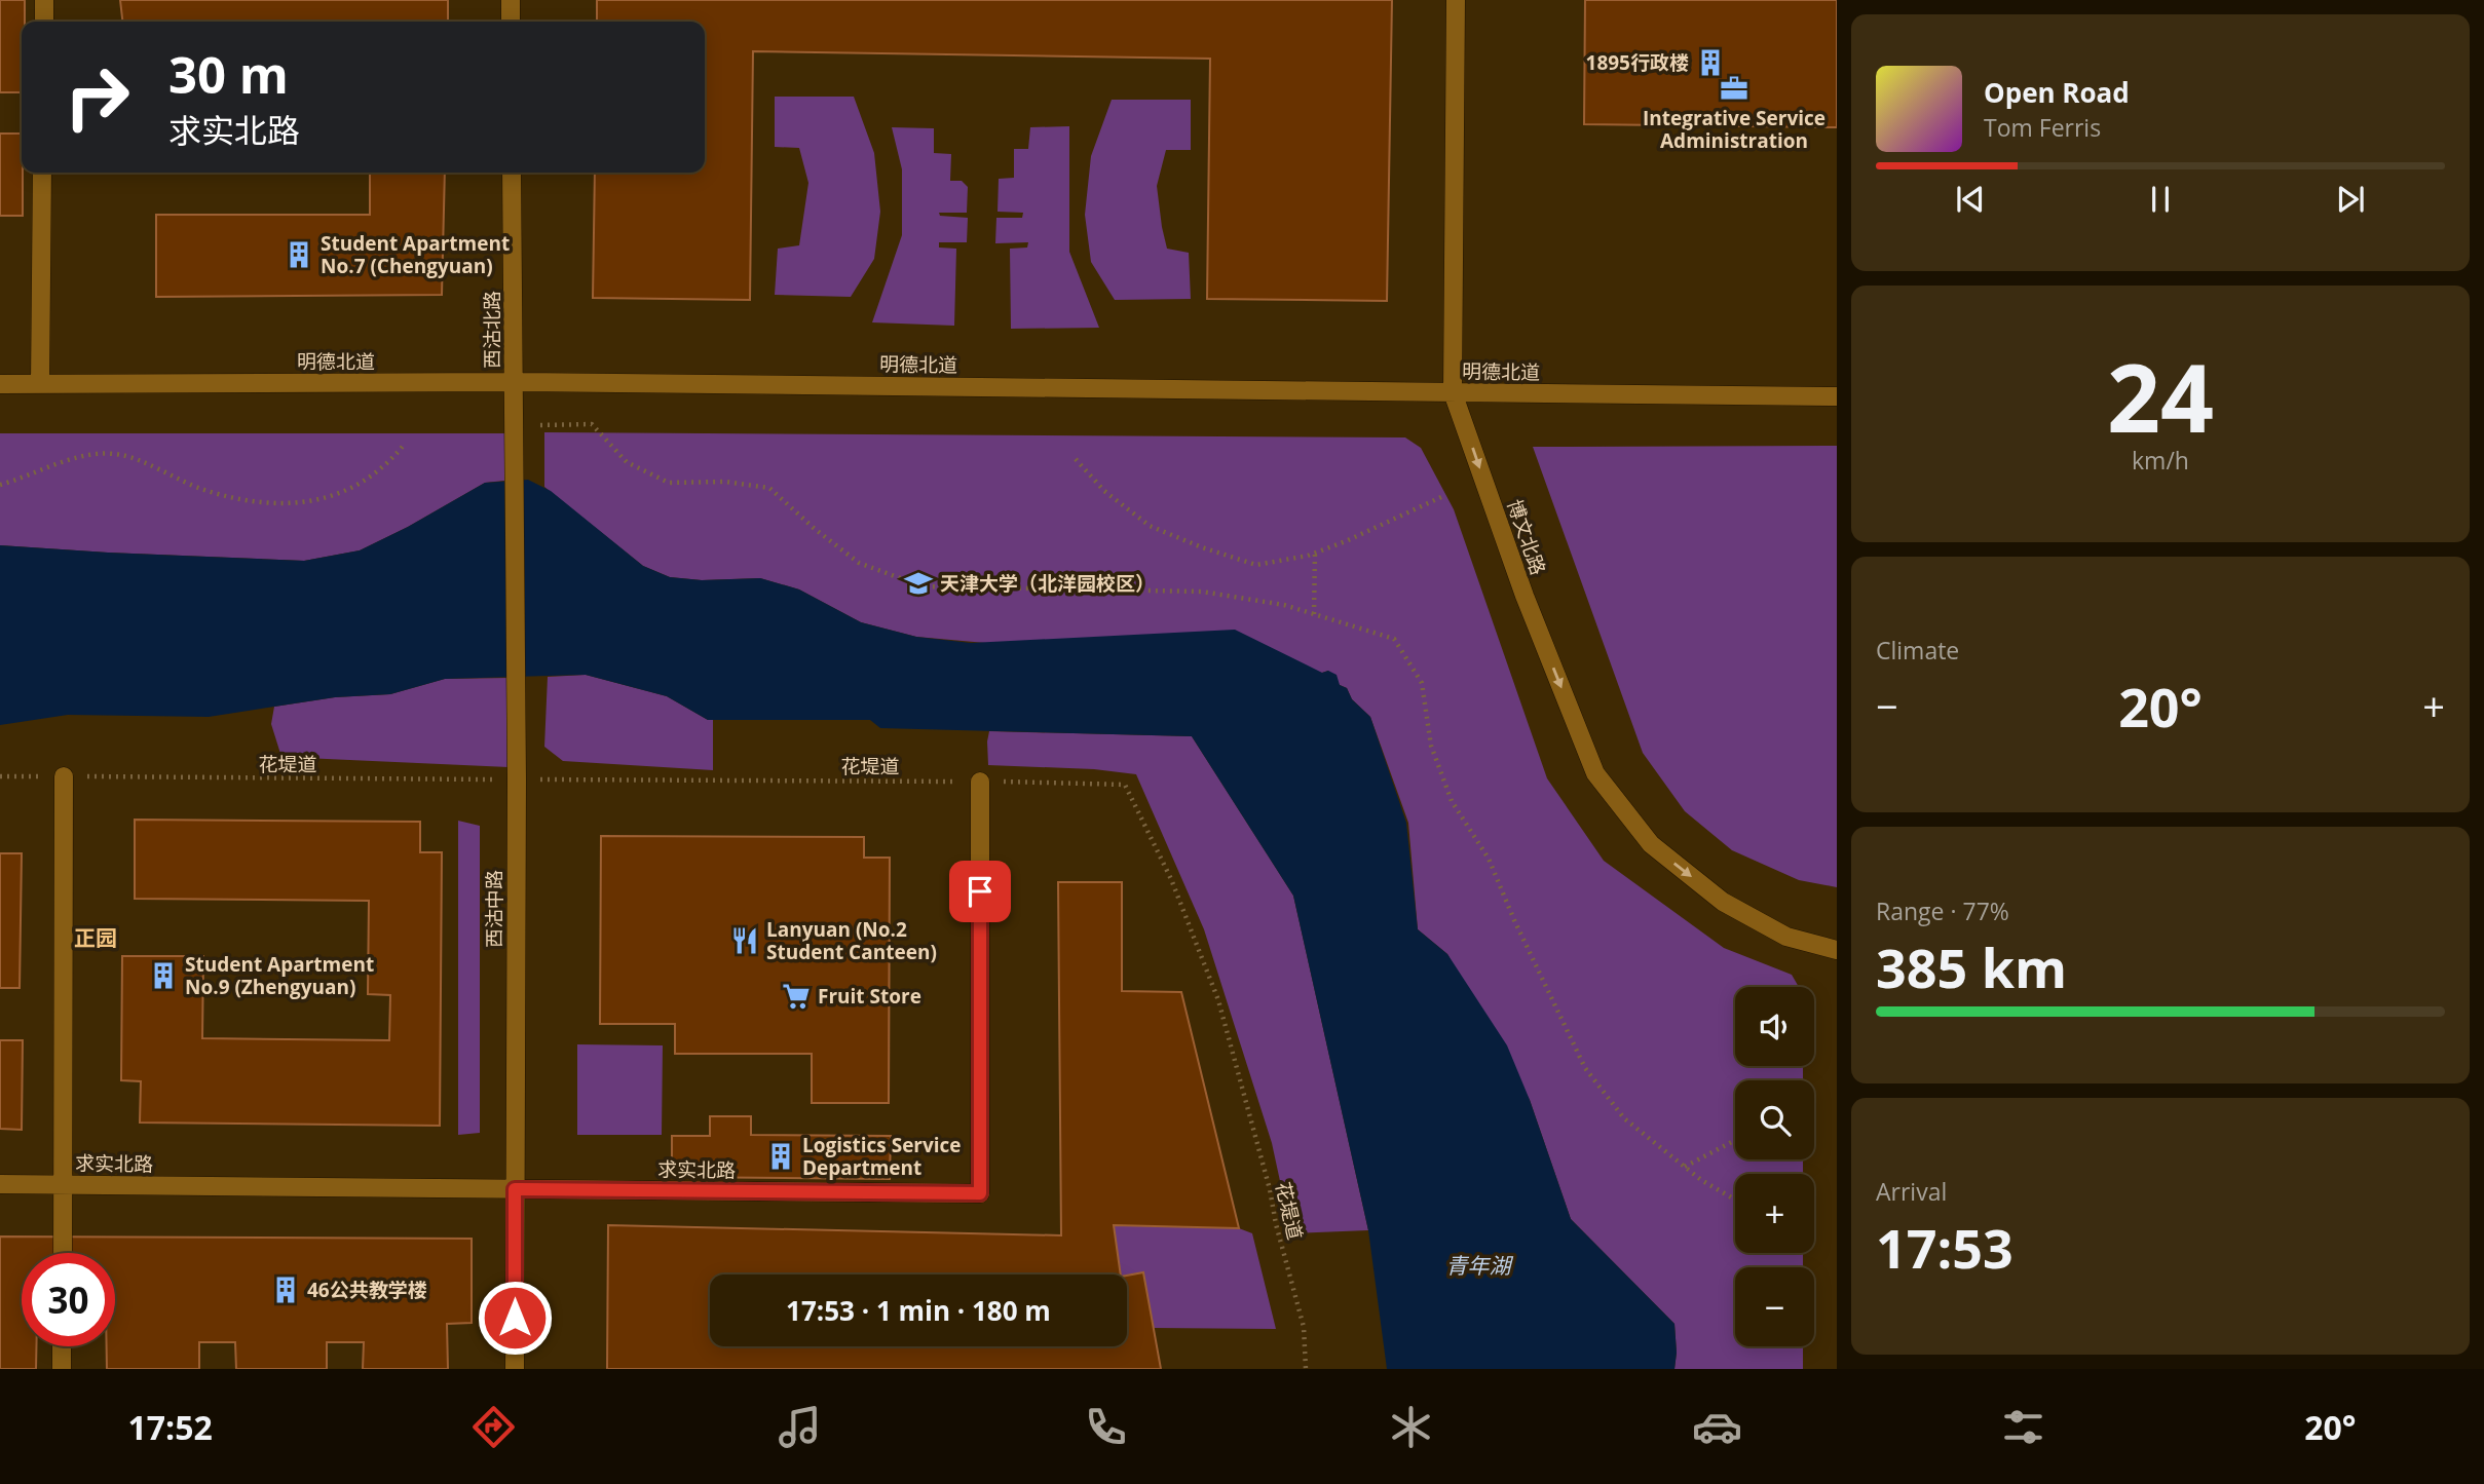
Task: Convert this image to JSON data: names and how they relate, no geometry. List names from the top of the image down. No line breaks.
{"streets":{"street":["西沽北路","明德北道","博文北路","西沽中路","求实北路"],"path":["花堤道"]},"crossings":[["西沽北路","明德北道"],["西沽北路","西沽中路"],["明德北道","博文北路"],["花堤道","西沽中路"],["花堤道","求实北路"],["西沽中路","求实北路"]],"one_way":["博文北路"],"districts":["正园"],"water":["青年湖"],"places":{"building":["1895行政楼","Student Apartment No.7 (Chengyuan)","Student Apartment No.9 (Zhengyuan)","Logistics Service Department","46公共教学楼"],"office":["Integrative Service Administration"],"school or university":["天津大学（北洋园校区）"],"restaurant":["Lanyuan (No.2 Student Canteen)"],"supermarket":["Fruit Store"]},"page":{"turn":["30 m","求实北路"],"song":["Open Road","Tom Ferris"],"tile":[["24","km/h"],"Climate",["Range · 77%","385 km"],["Arrival","17:53"]],"heat":["−","20°","+"],"map_buttons":["+","−"],"limit":"30","trip":"17:53 · 1 min · 180 m","tabs":["17:52","20°"]}}
